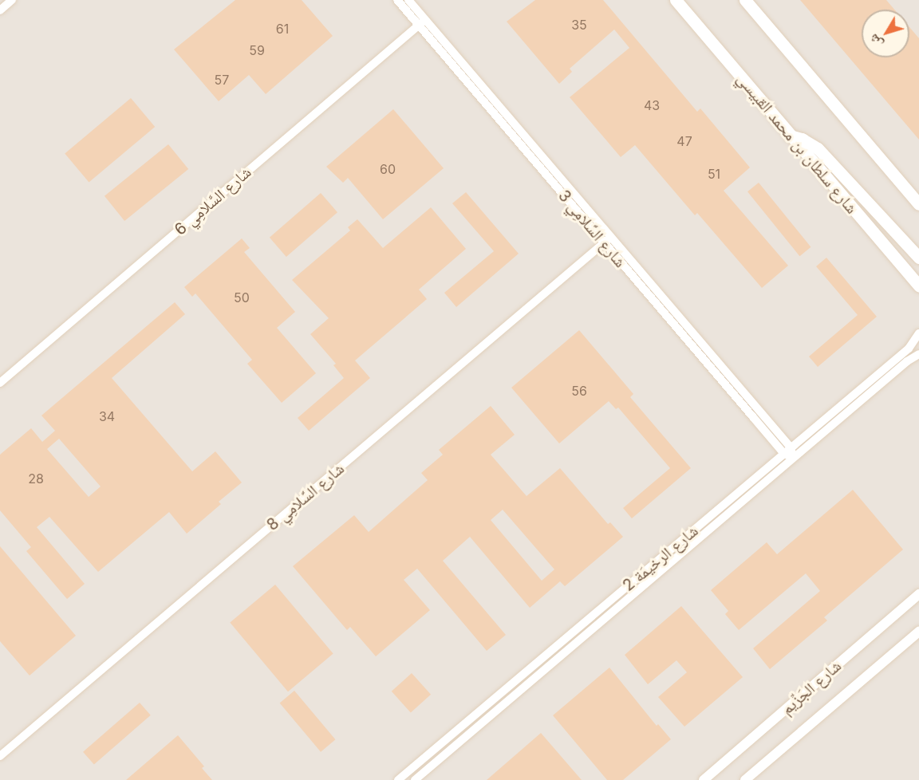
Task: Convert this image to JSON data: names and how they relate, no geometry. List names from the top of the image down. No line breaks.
{"streets":{"main road":["شارع سلطان بن محمد القبيسي"],"street":["شارع السَّلامِي 6","شارع السَّلامِي 3","شارع السَّلامِي 8","شارع الرخيمَة 2","شارع الجَزِّيم"]},"crossings":[["شارع السَّلامِي 6","شارع السَّلامِي 3"],["شارع السَّلامِي 3","شارع السَّلامِي 8"],["شارع السَّلامِي 3","شارع الرخيمَة 2"]],"house_numbers":["35","61","59","57","43","47","60","51","50","56","34","28"],"north":"bottom left"}
